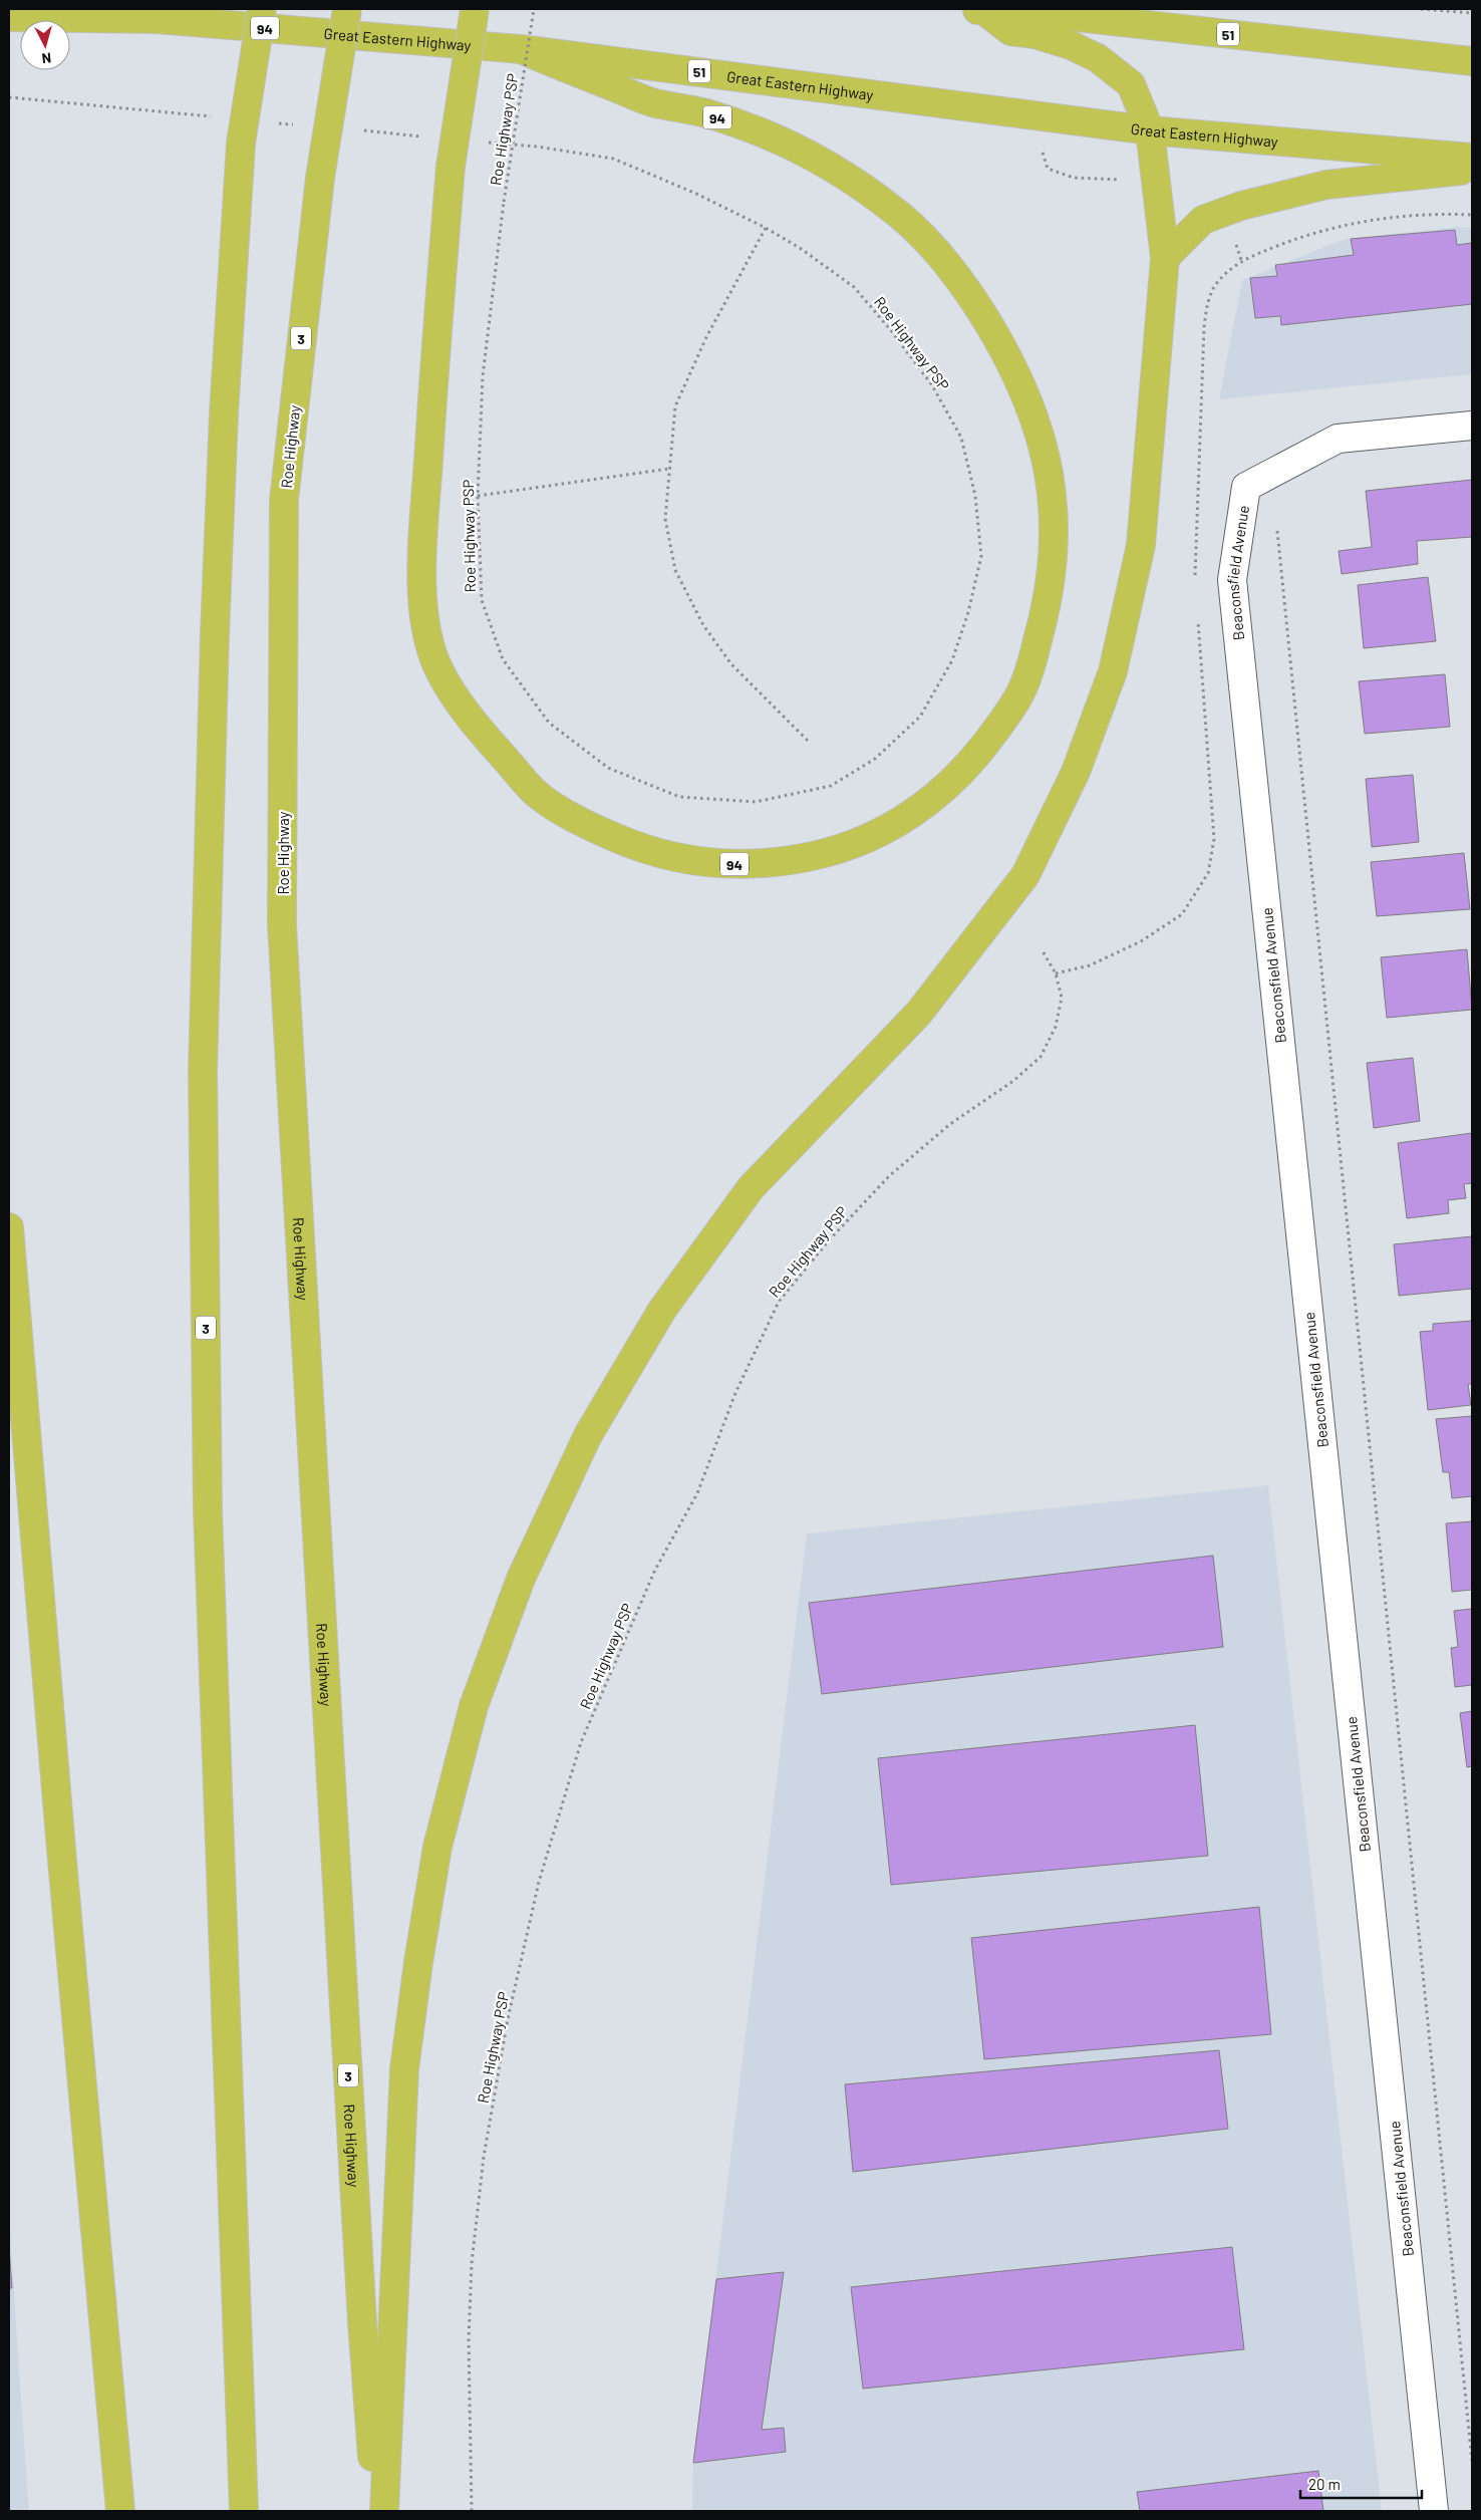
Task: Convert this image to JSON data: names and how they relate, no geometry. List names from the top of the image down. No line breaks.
{"streets":{"highway":["94","51","Great Eastern Highway","3","Roe Highway"],"street":["Beaconsfield Avenue"],"path":["Roe Highway PSP"]},"crossings":[["94","Great Eastern Highway"]],"scale_bar":"20 m","north":"bottom"}
